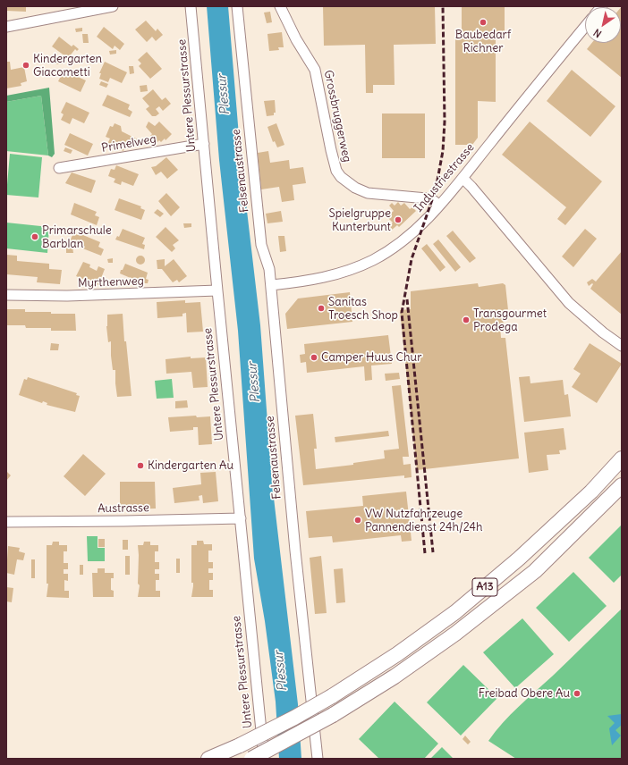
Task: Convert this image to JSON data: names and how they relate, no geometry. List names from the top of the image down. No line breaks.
{"streets":{"highway":["A13"],"street":["Untere Plessurstrasse","Grossbruggerweg","Primelweg","Felsenaustrasse","Industriestrasse","Myrthenweg","Austrasse"]},"crossings":[["Untere Plessurstrasse","Primelweg"],["Untere Plessurstrasse","Myrthenweg"],["Untere Plessurstrasse","Austrasse"],["Grossbruggerweg","Industriestrasse"],["Felsenaustrasse","Industriestrasse"]],"water":["Plessur"],"places":["Baubedarf Richner","Kindergarten Giacometti","Spielgruppe Kunterbunt","Primarschule Barblan","Sanitas Troesch Shop","Transgourmet Prodega","Camper Huus Chur","Kindergarten Au","VW Nutzfahrzeuge Pannendienst 24h/24h","Freibad Obere Au"],"north":"bottom left"}
